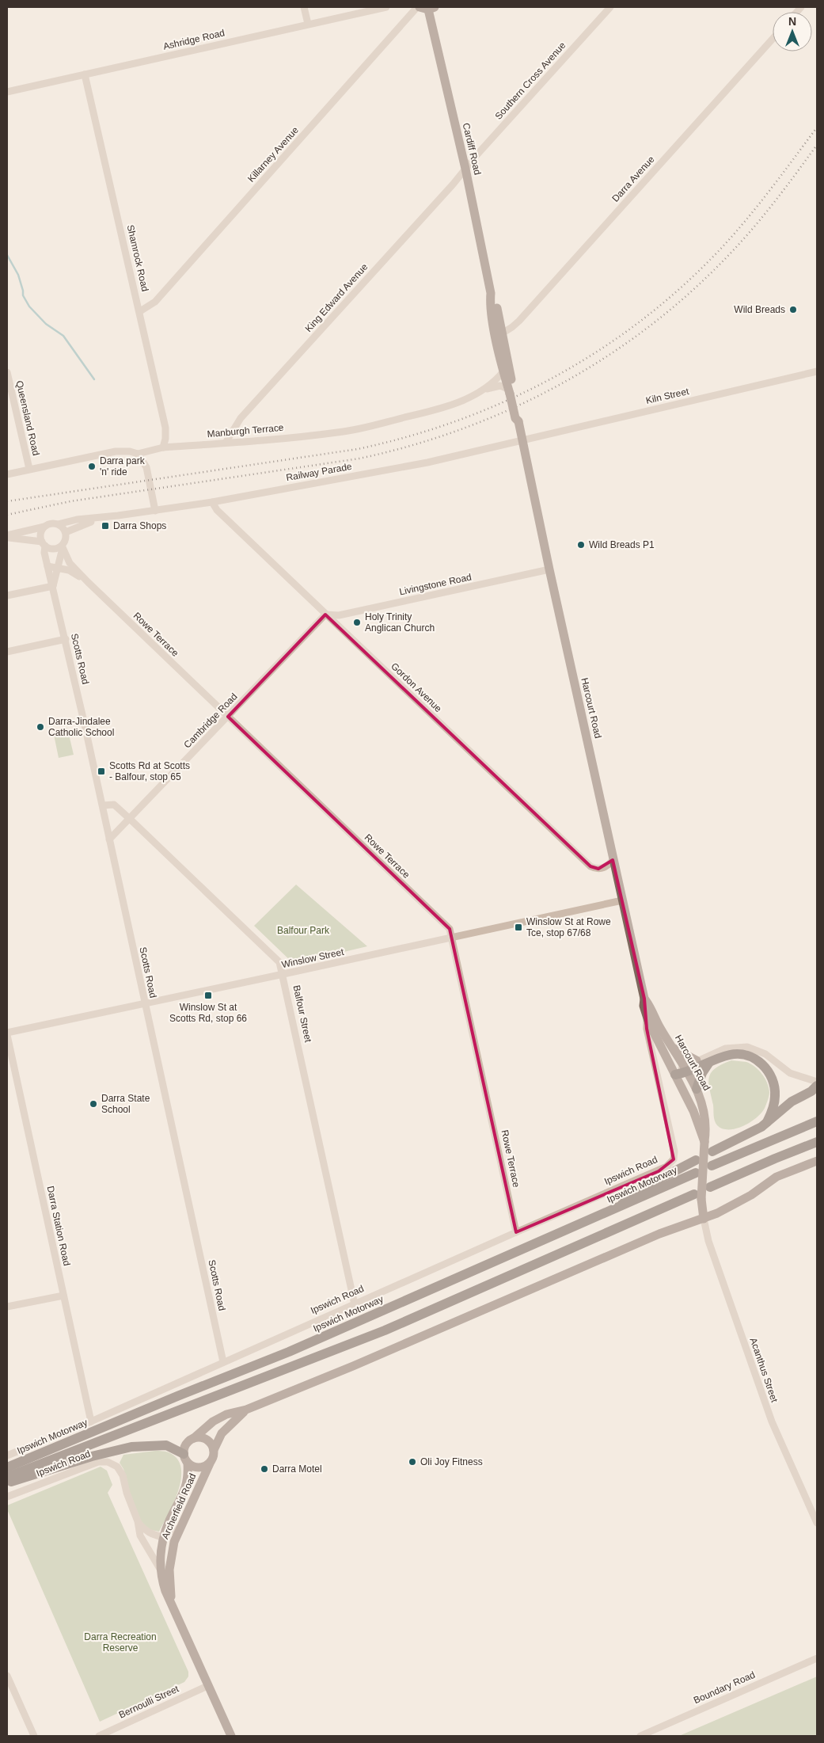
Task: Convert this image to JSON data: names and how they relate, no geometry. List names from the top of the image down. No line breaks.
{"streets":{"highway":["Ipswich Motorway"],"main road":["Cardiff Road","Harcourt Road","Archerfield Road"],"street":["Ashridge Road","Southern Cross Avenue","Killarney Avenue","Darra Avenue","Shamrock Road","King Edward Avenue","Kiln Street","Queensland Road","Manburgh Terrace","Railway Parade","Livingstone Road","Rowe Terrace","Scotts Road","Gordon Avenue","Cambridge Road","Winslow Street","Balfour Street","Ipswich Road","Darra Station Road","Acanthus Street","Boundary Road","Bernoulli Street"]},"crossings":[["Ashridge Road","Shamrock Road"],["Southern Cross Avenue","Cardiff Road"],["Southern Cross Avenue","King Edward Avenue"],["Cardiff Road","Killarney Avenue"],["Cardiff Road","Darra Avenue"],["Cardiff Road","King Edward Avenue"],["Cardiff Road","Manburgh Terrace"],["Cardiff Road","Harcourt Road"],["Killarney Avenue","Shamrock Road"],["Shamrock Road","Manburgh Terrace"],["King Edward Avenue","Manburgh Terrace"],["Kiln Street","Railway Parade"],["Kiln Street","Harcourt Road"],["Queensland Road","Manburgh Terrace"],["Manburgh Terrace","Harcourt Road"],["Railway Parade","Rowe Terrace"],["Railway Parade","Scotts Road"],["Railway Parade","Gordon Avenue"],["Railway Parade","Harcourt Road"],["Livingstone Road","Gordon Avenue"],["Livingstone Road","Harcourt Road"],["Livingstone Road","Cambridge Road"],["Rowe Terrace","Scotts Road"],["Rowe Terrace","Cambridge Road"],["Rowe Terrace","Winslow Street"],["Rowe Terrace","Ipswich Road"],["Scotts Road","Cambridge Road"],["Scotts Road","Winslow Street"],["Scotts Road","Balfour Street"],["Scotts Road","Ipswich Road"],["Gordon Avenue","Harcourt Road"],["Gordon Avenue","Cambridge Road"],["Harcourt Road","Winslow Street"],["Harcourt Road","Ipswich Road"],["Harcourt Road","Ipswich Motorway"],["Harcourt Road","Acanthus Street"],["Cambridge Road","Balfour Street"],["Winslow Street","Balfour Street"],["Winslow Street","Darra Station Road"],["Balfour Street","Ipswich Road"],["Ipswich Road","Darra Station Road"],["Ipswich Road","Archerfield Road"],["Archerfield Road","Bernoulli Street"]],"parks":["Balfour Park","Darra Recreation Reserve"],"places":{"other":["Wild Breads","Darra park 'n' ride","Wild Breads P1","Holy Trinity Anglican Church","Darra-Jindalee Catholic School","Darra State School","Oli Joy Fitness","Darra Motel"],"transit":["Darra Shops","Scotts Rd at Scotts - Balfour, stop 65","Winslow St at Rowe Tce, stop 67/68","Winslow St at Scotts Rd, stop 66"]},"north":"top"}
